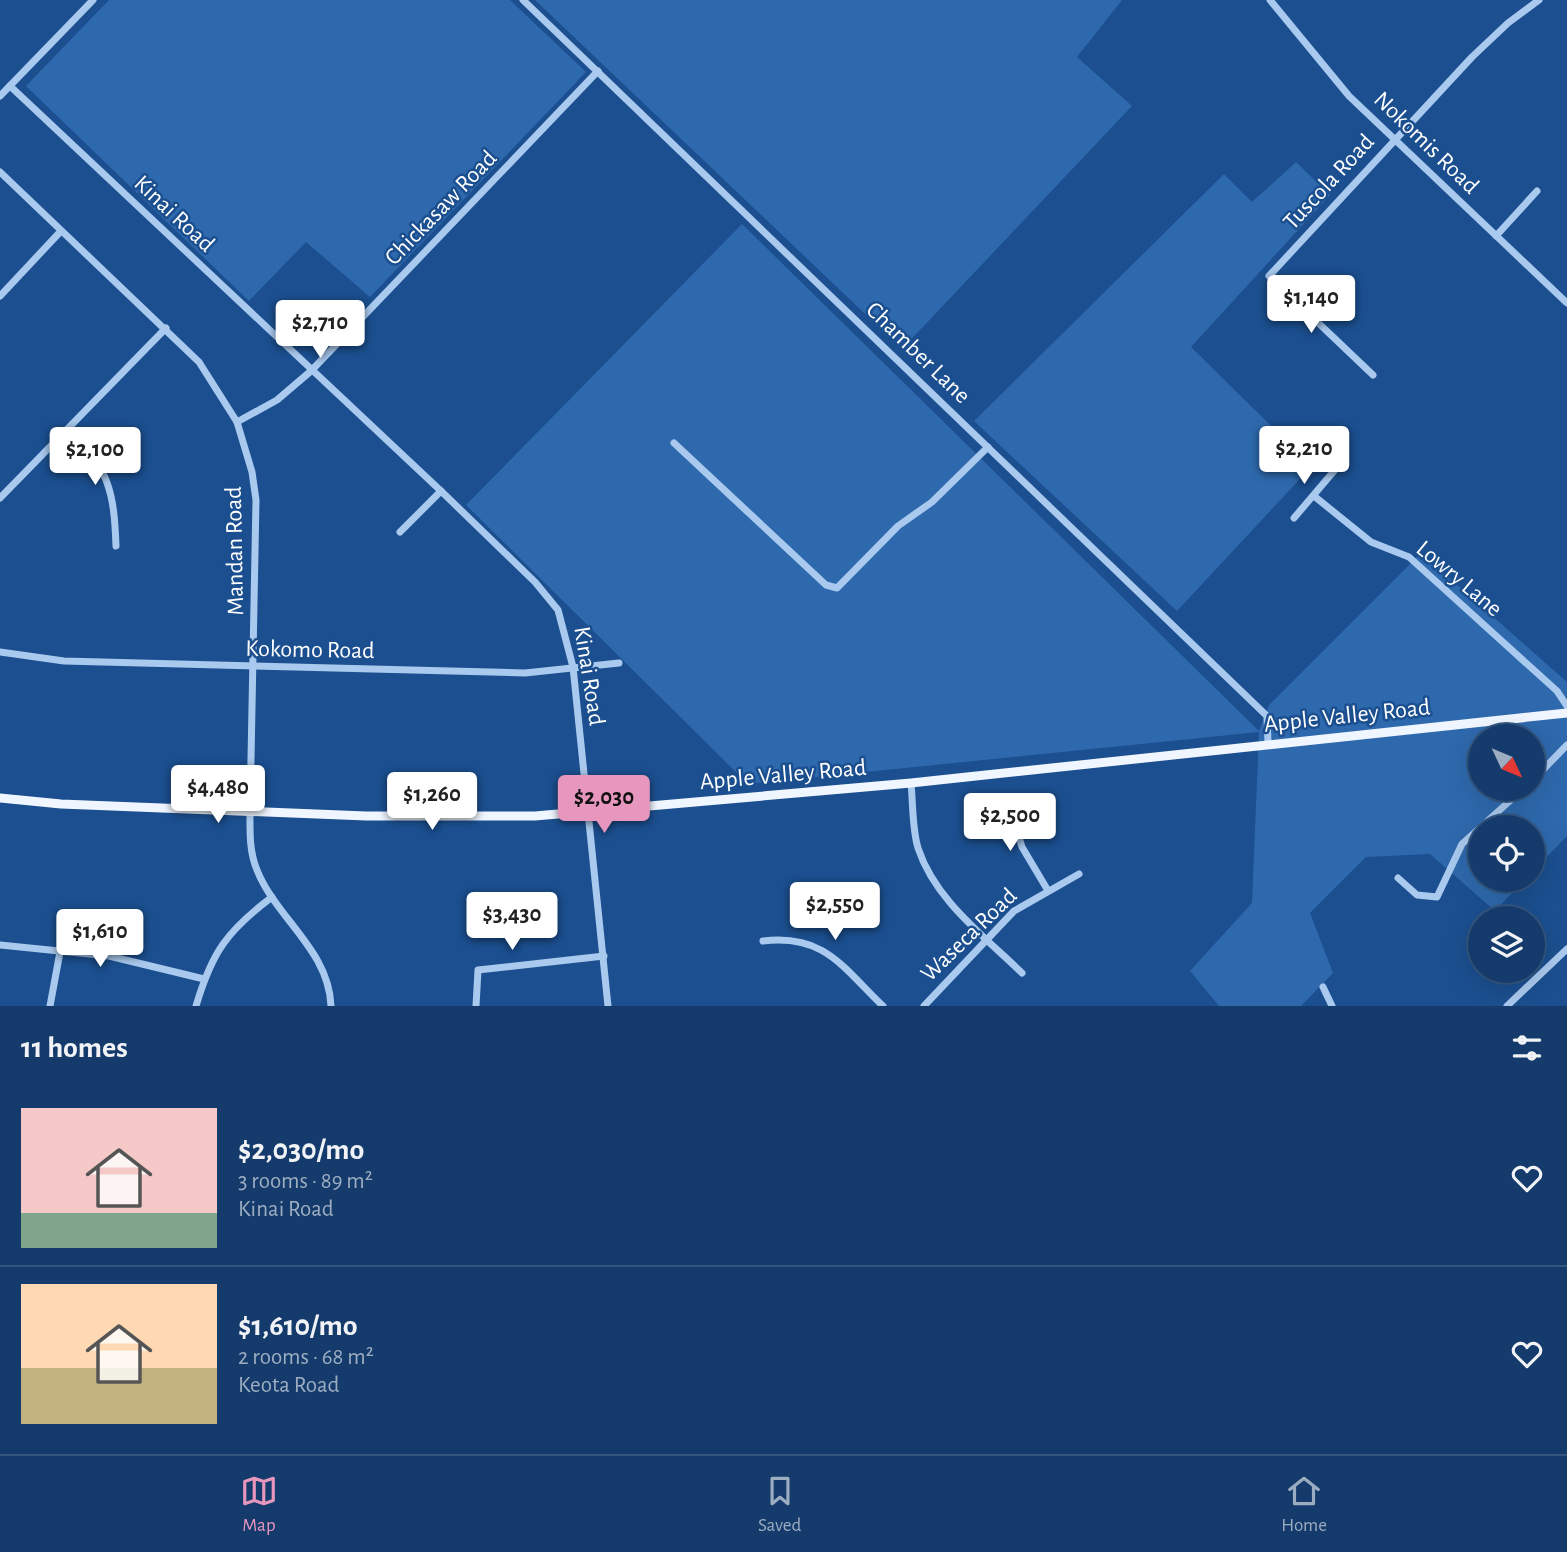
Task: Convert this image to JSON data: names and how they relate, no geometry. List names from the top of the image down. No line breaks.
{"streets":{"main road":["Apple Valley Road"],"street":["Nokomis Road","Tuscola Road","Chickasaw Road","Kinai Road","Chamber Lane","Mandan Road","Lowry Lane","Kokomo Road","Waseca Road"]},"crossings":[["Nokomis Road","Tuscola Road"],["Chickasaw Road","Kinai Road"],["Chickasaw Road","Chamber Lane"],["Kinai Road","Kokomo Road"],["Kinai Road","Apple Valley Road"],["Chamber Lane","Apple Valley Road"],["Mandan Road","Kokomo Road"],["Mandan Road","Apple Valley Road"]],"north":"bottom right","page":{"price":["$1,140","$2,710","$2,210","$2,100","$4,480","$1,260","$2,030","$2,500","$2,550","$3,430","$1,610"],"heading":"11 homes","list":[{"name":"$2,030/mo","note":"3 rooms · 89 m² · Kinai Road"},{"name":"$1,610/mo","note":"2 rooms · 68 m² · Keota Road"}],"tabs":["Map","Saved","Home"]}}
